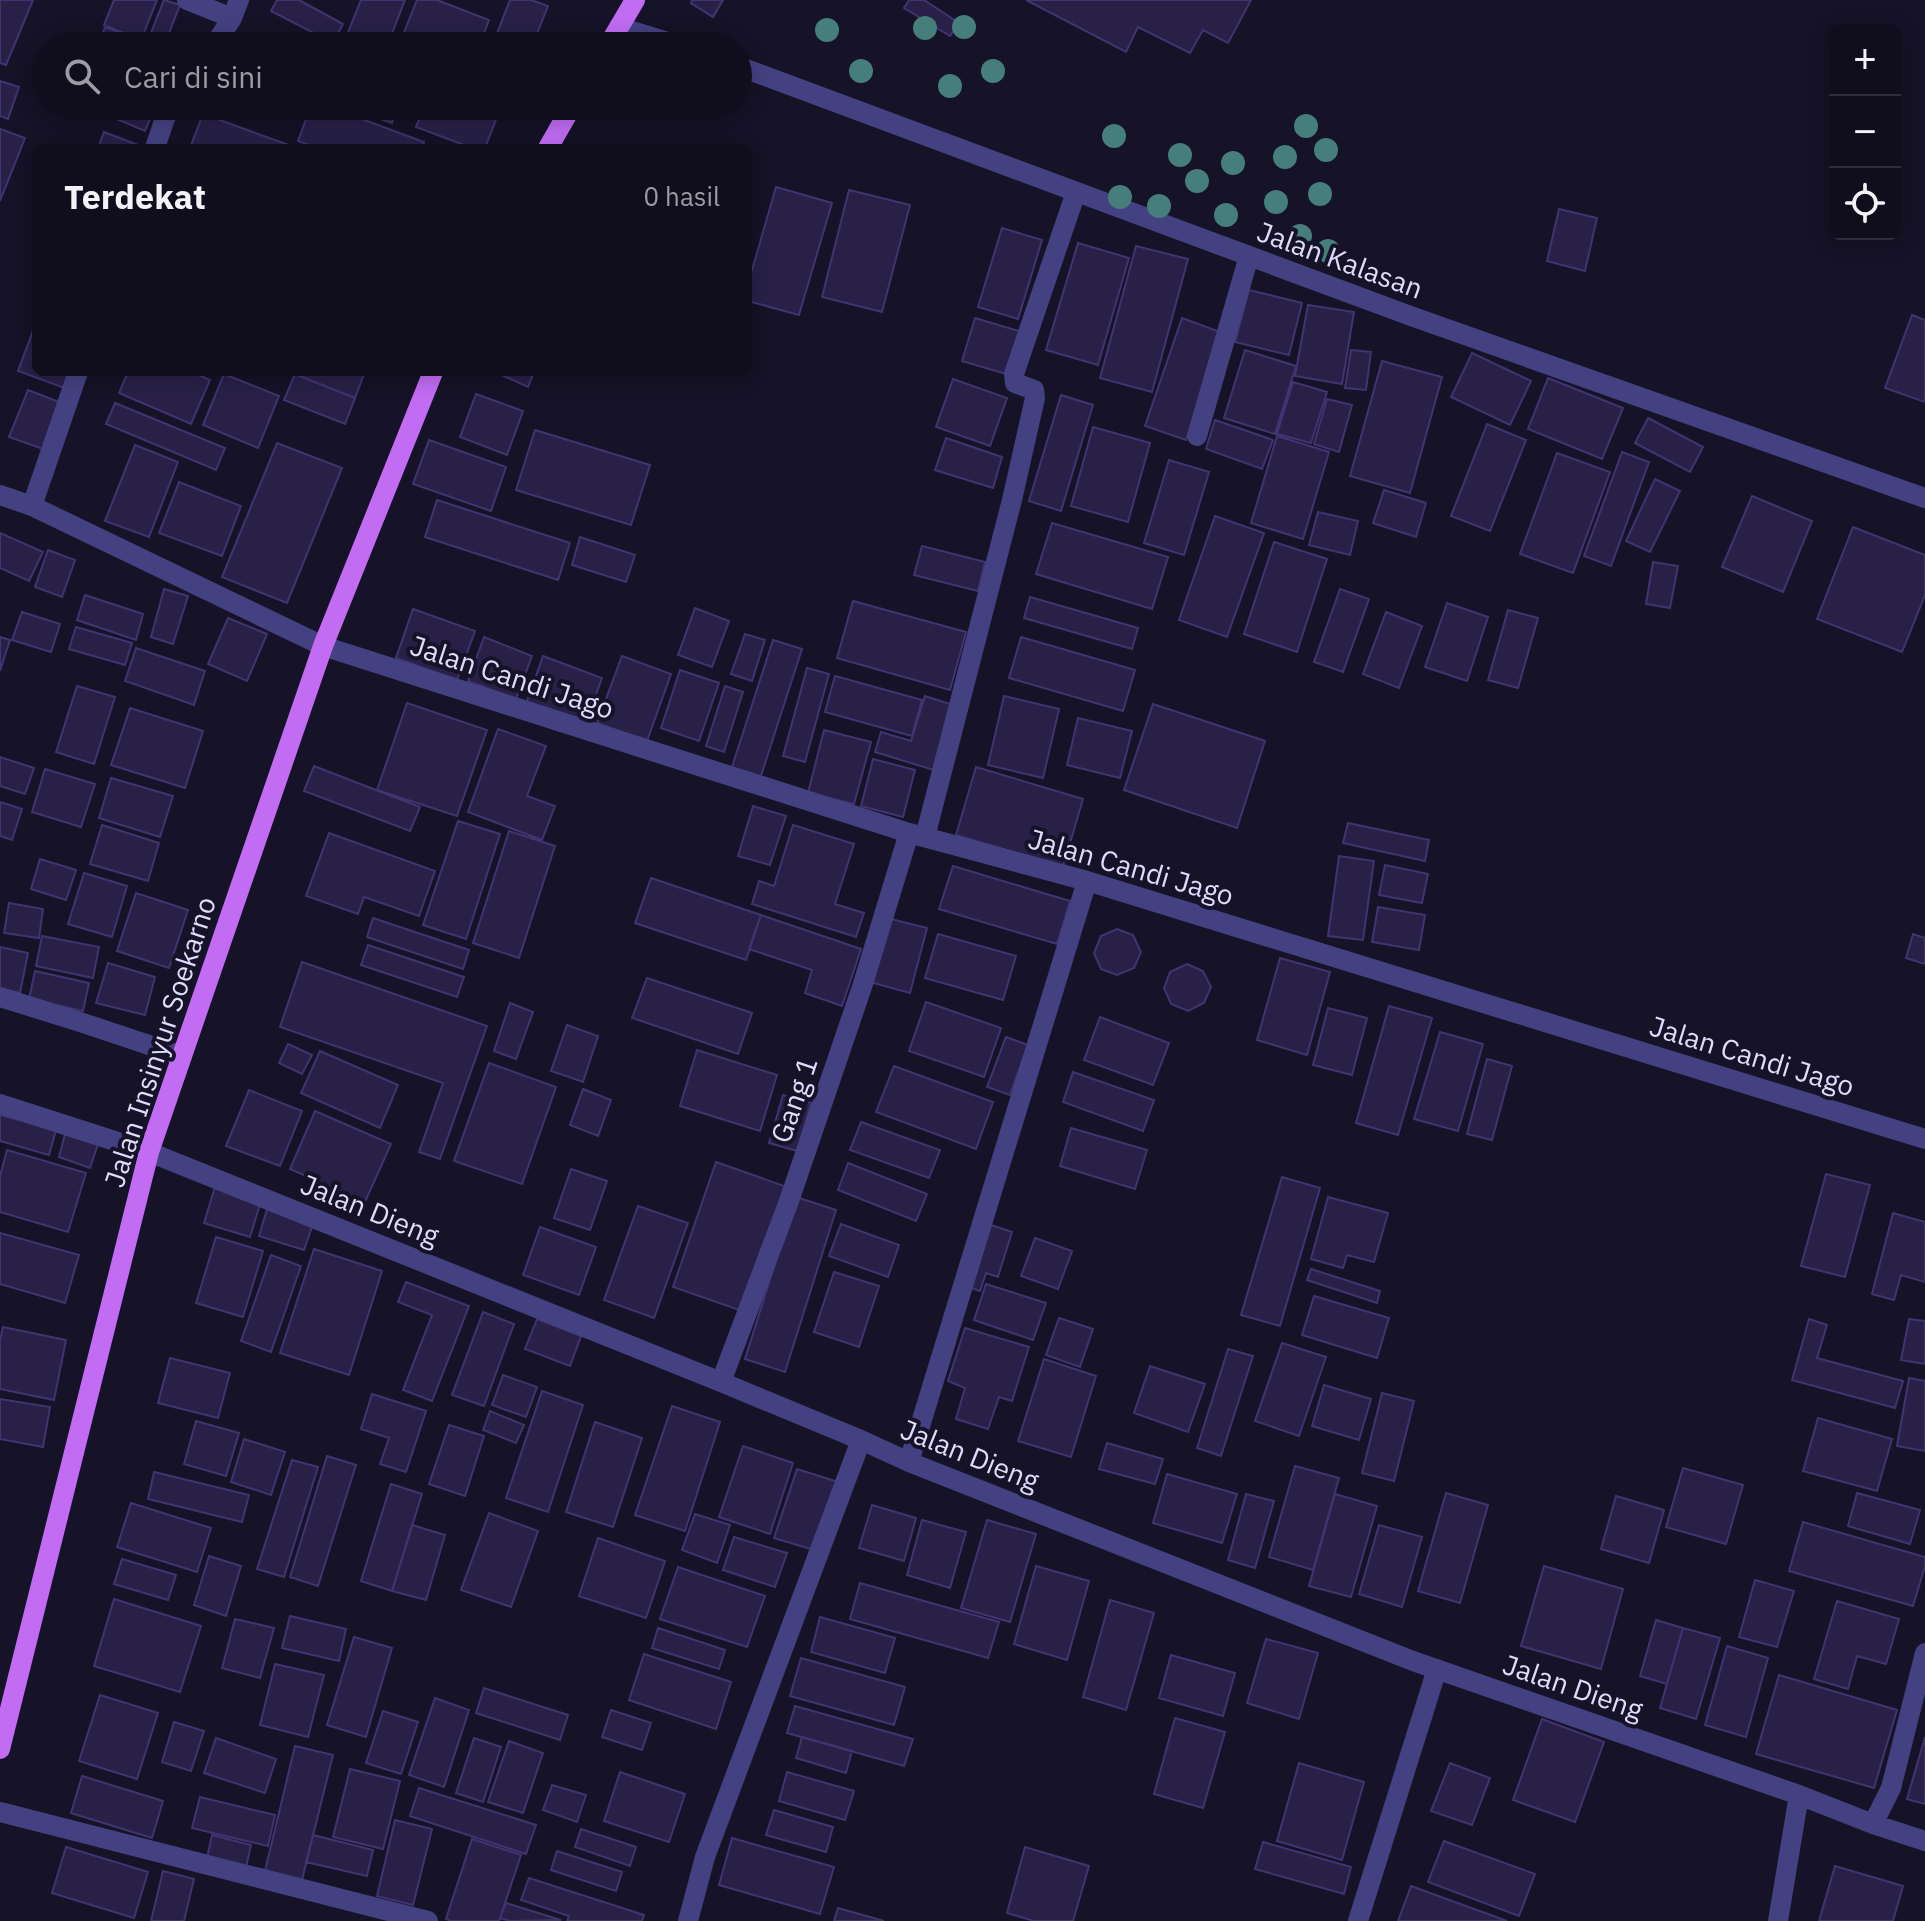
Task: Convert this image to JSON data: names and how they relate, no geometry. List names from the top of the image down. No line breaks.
{"streets":{"main road":["Jalan Insinyur Soekarno"],"street":["Jalan Kalasan","Jalan Candi Jago","Gang 1","Jalan Dieng"]},"crossings":[["Jalan Kalasan","Gang 1"],["Jalan Candi Jago","Jalan Insinyur Soekarno"],["Jalan Candi Jago","Gang 1"],["Jalan Insinyur Soekarno","Jalan Dieng"],["Gang 1","Jalan Dieng"]],"page":{"map_buttons":["+","−"],"search":"Cari di sini","heading":["Terdekat","0 hasil"]}}
